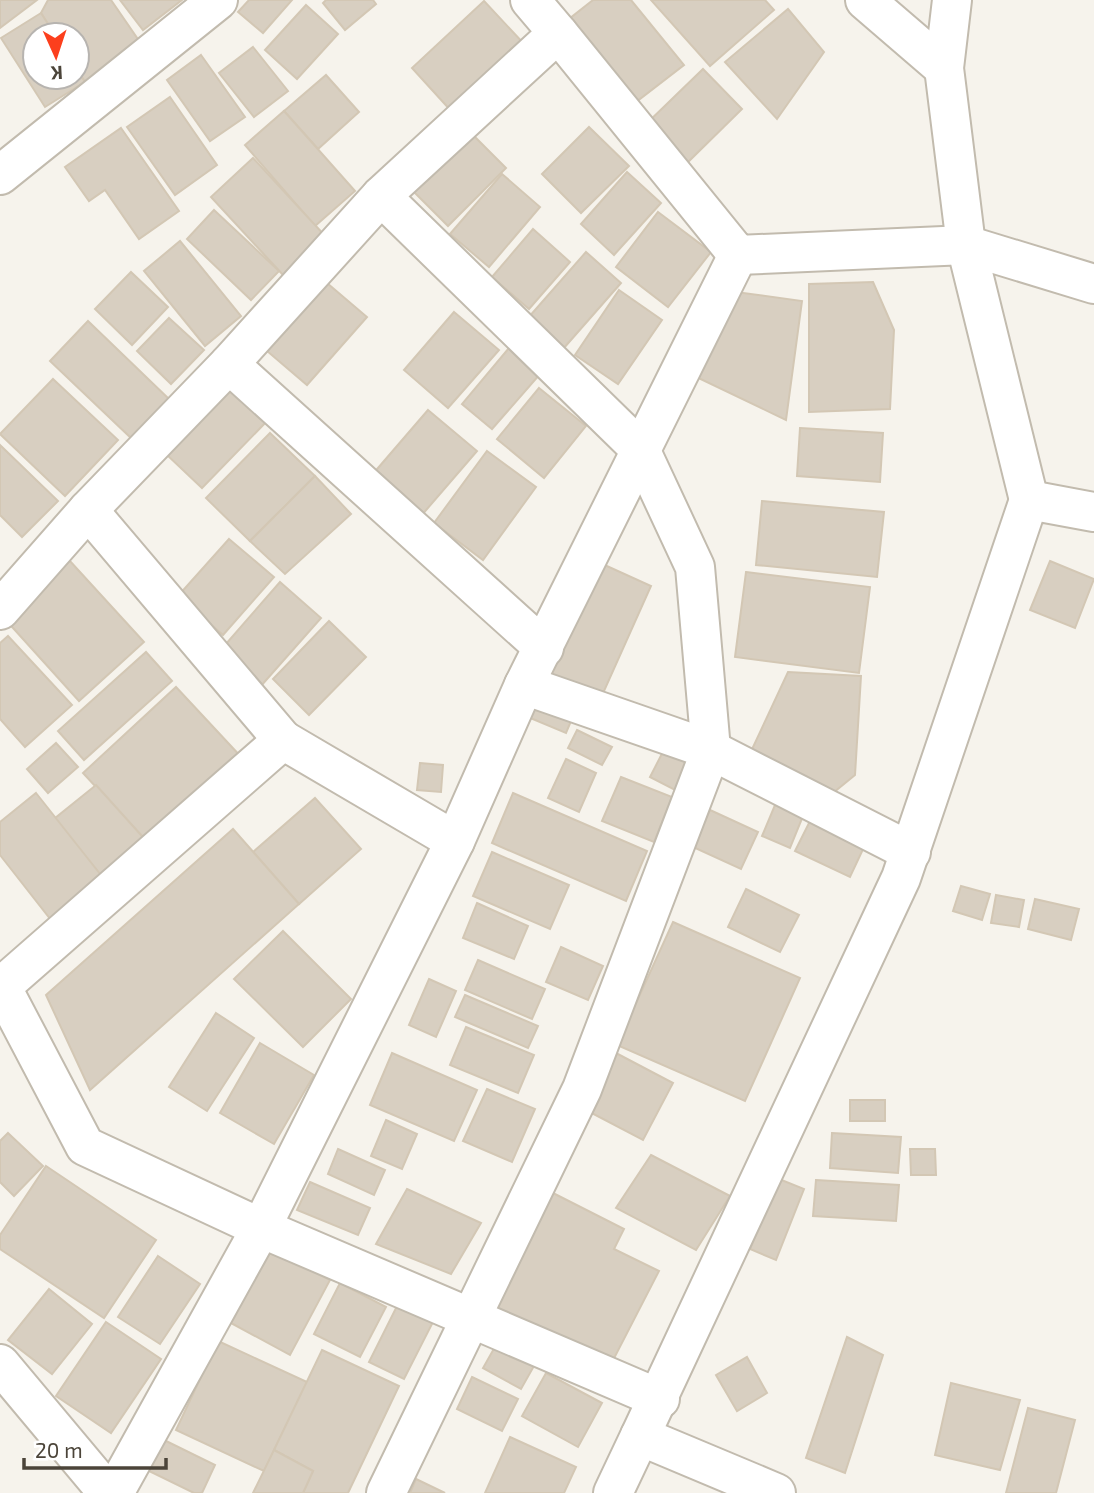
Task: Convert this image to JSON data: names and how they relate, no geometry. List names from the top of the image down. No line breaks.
{"scale_bar":"20 m","north":"bottom"}
